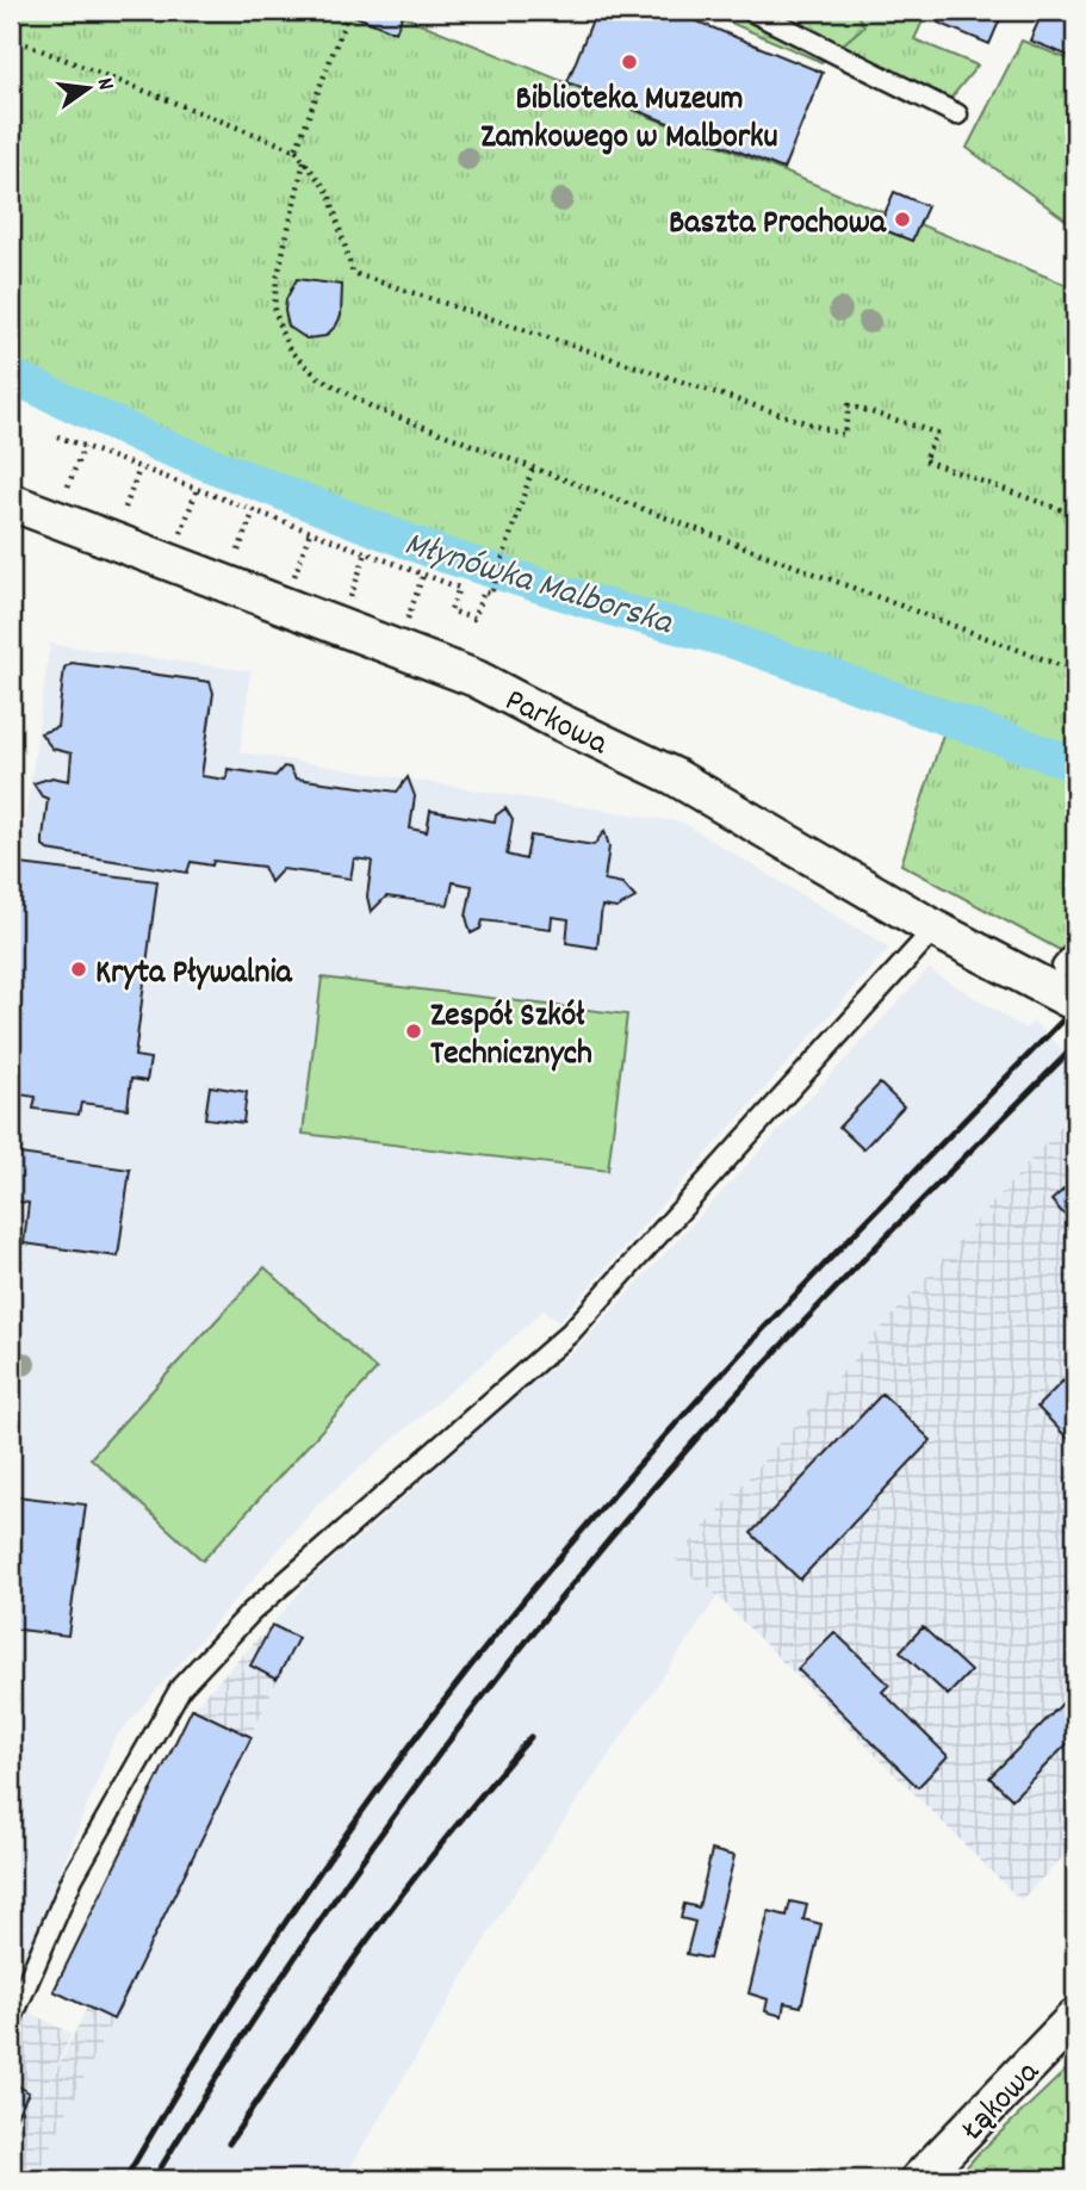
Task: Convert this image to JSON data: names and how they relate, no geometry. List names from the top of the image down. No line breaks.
{"streets":{"street":["Parkowa","Łąkowa"]},"water":["Młynówka Malborska"],"places":["Biblioteka Muzeum Zamkowego w Malborku","Baszta Prochowa","Kryta Pływalnia","Zespół Szkół Technicznych"],"north":"right"}
